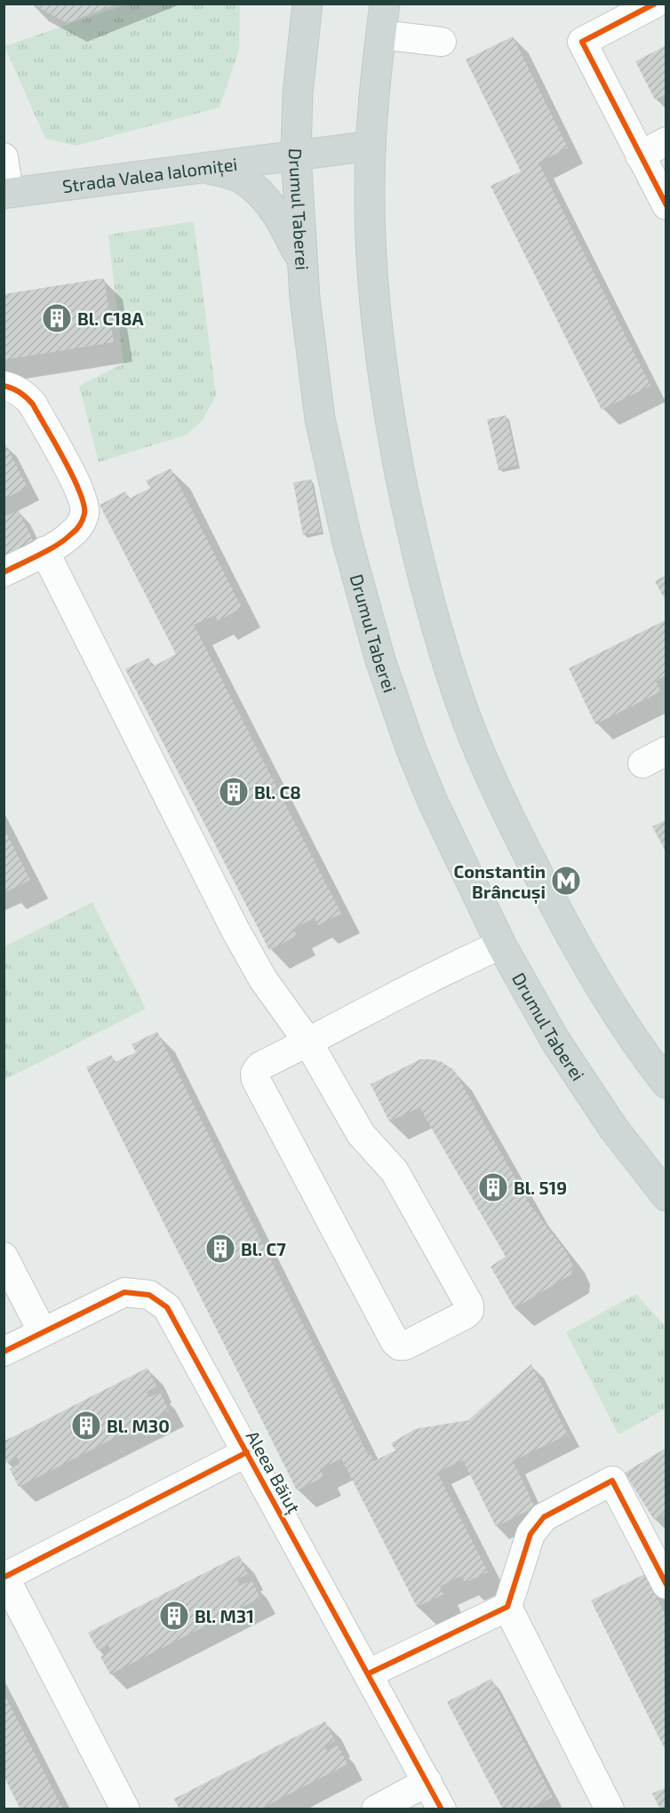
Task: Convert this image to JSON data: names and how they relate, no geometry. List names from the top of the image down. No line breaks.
{"streets":{"main road":["Strada Valea Ialomiței","Drumul Taberei"],"street":["Aleea Băiuț"]},"crossings":[["Strada Valea Ialomiței","Drumul Taberei"]],"places":{"building":["Bl. C18A","Bl. C8","Bl. 519","Bl. C7","Bl. M30","Bl. M31"],"metro station":["Constantin Brâncuși"]}}
